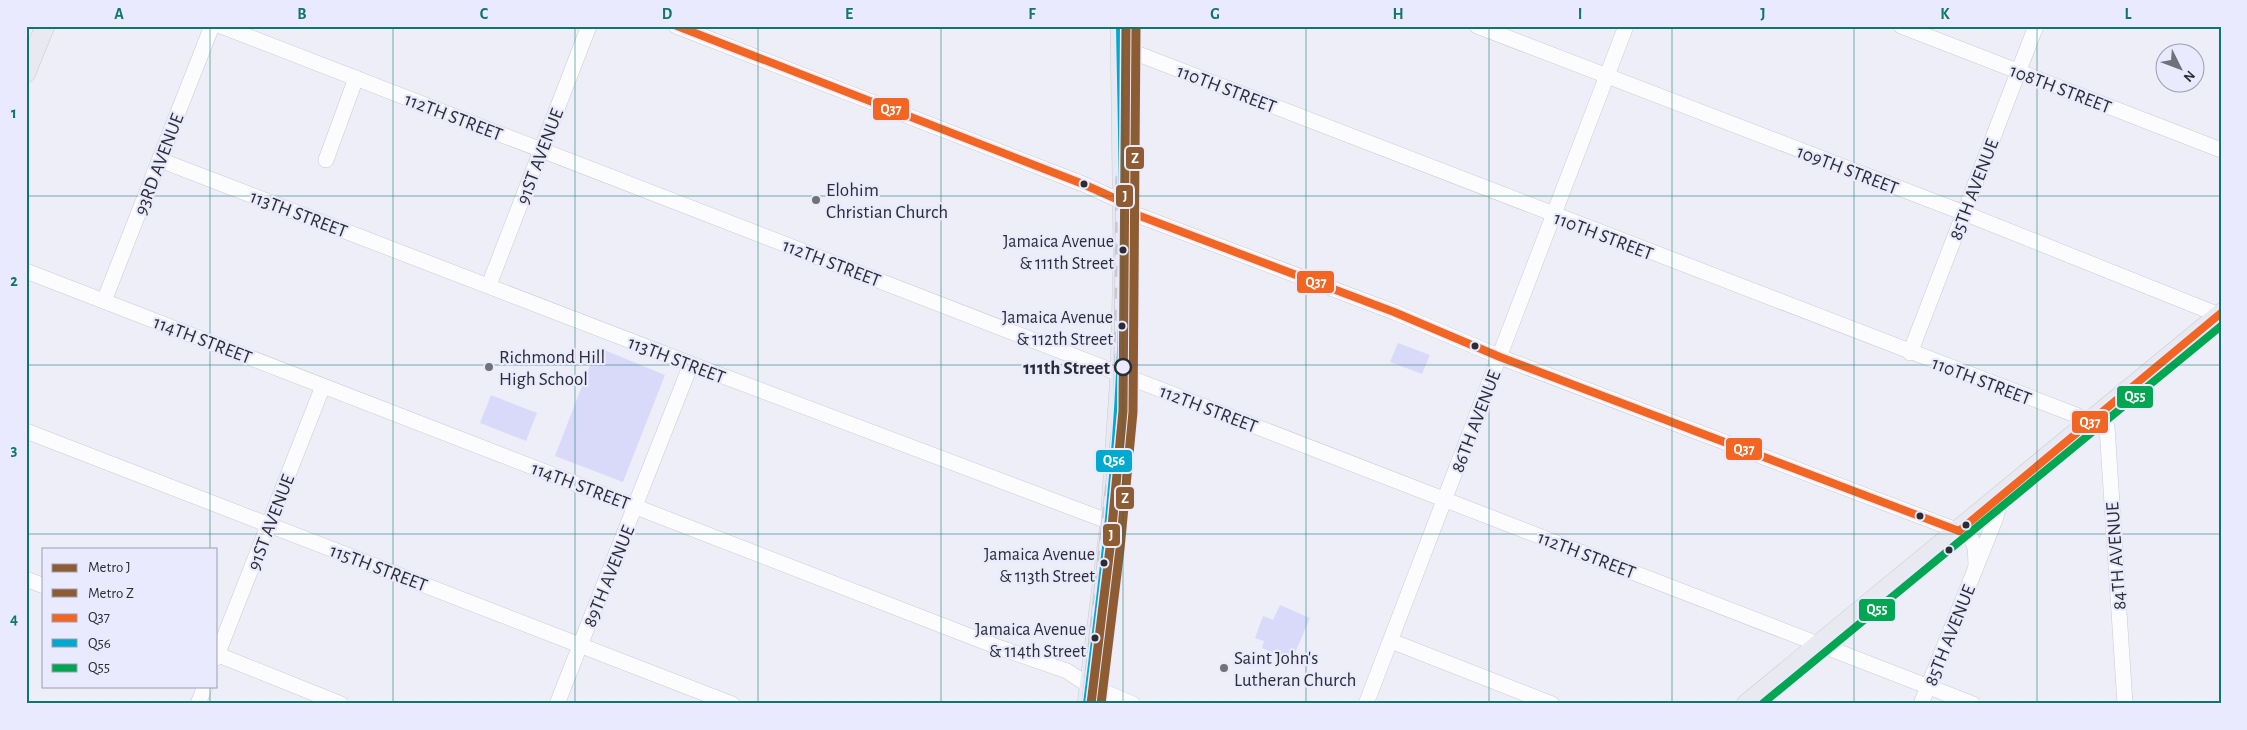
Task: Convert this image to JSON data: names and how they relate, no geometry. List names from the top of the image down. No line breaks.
{"streets":{"street":["110TH STREET","108TH STREET","112TH STREET","91ST AVENUE","93RD AVENUE","109TH STREET","85TH AVENUE","113TH STREET","114TH STREET","86TH AVENUE","84TH AVENUE","115TH STREET","89TH AVENUE"]},"crossings":[["110TH STREET","85TH AVENUE"],["110TH STREET","86TH AVENUE"],["110TH STREET","84TH AVENUE"],["108TH STREET","85TH AVENUE"],["112TH STREET","91ST AVENUE"],["112TH STREET","85TH AVENUE"],["112TH STREET","86TH AVENUE"],["91ST AVENUE","113TH STREET"],["91ST AVENUE","114TH STREET"],["91ST AVENUE","115TH STREET"],["93RD AVENUE","113TH STREET"],["93RD AVENUE","114TH STREET"],["109TH STREET","85TH AVENUE"],["109TH STREET","86TH AVENUE"],["113TH STREET","89TH AVENUE"],["114TH STREET","89TH AVENUE"],["115TH STREET","89TH AVENUE"]],"places":["Elohim Christian Church","Jamaica Avenue & 111th Street","Jamaica Avenue & 112th Street","Richmond Hill High School","111th Street","Jamaica Avenue & 113th Street","Jamaica Avenue & 114th Street","Saint John's Lutheran Church"],"lines":["metro line J","metro line Z","transit line Q37","transit line Q56","transit line Q55"],"legend":["Metro J","Metro Z","Q37","Q56","Q55"],"north":"bottom right","grid":{"columns":["A","B","C","D","E","F","G","H","I","J","K","L"],"rows":["1","2","3","4"]}}
